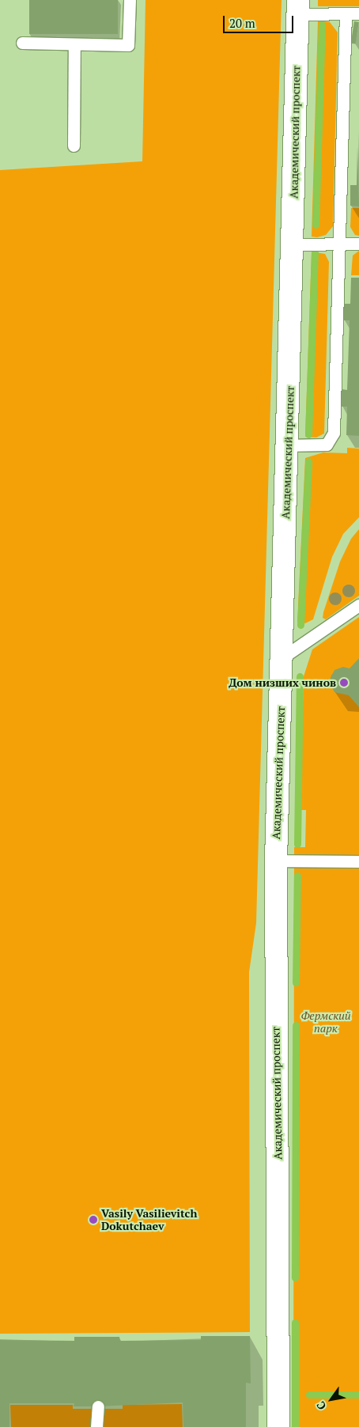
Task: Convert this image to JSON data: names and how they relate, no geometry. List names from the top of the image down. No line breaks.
{"streets":{"street":["Академический проспект"]},"parks":["Фермский парк"],"places":["Дом низших чинов","Vasily Vasilievitch Dokutchaev"],"scale_bar":"20 m","north":"bottom left"}
